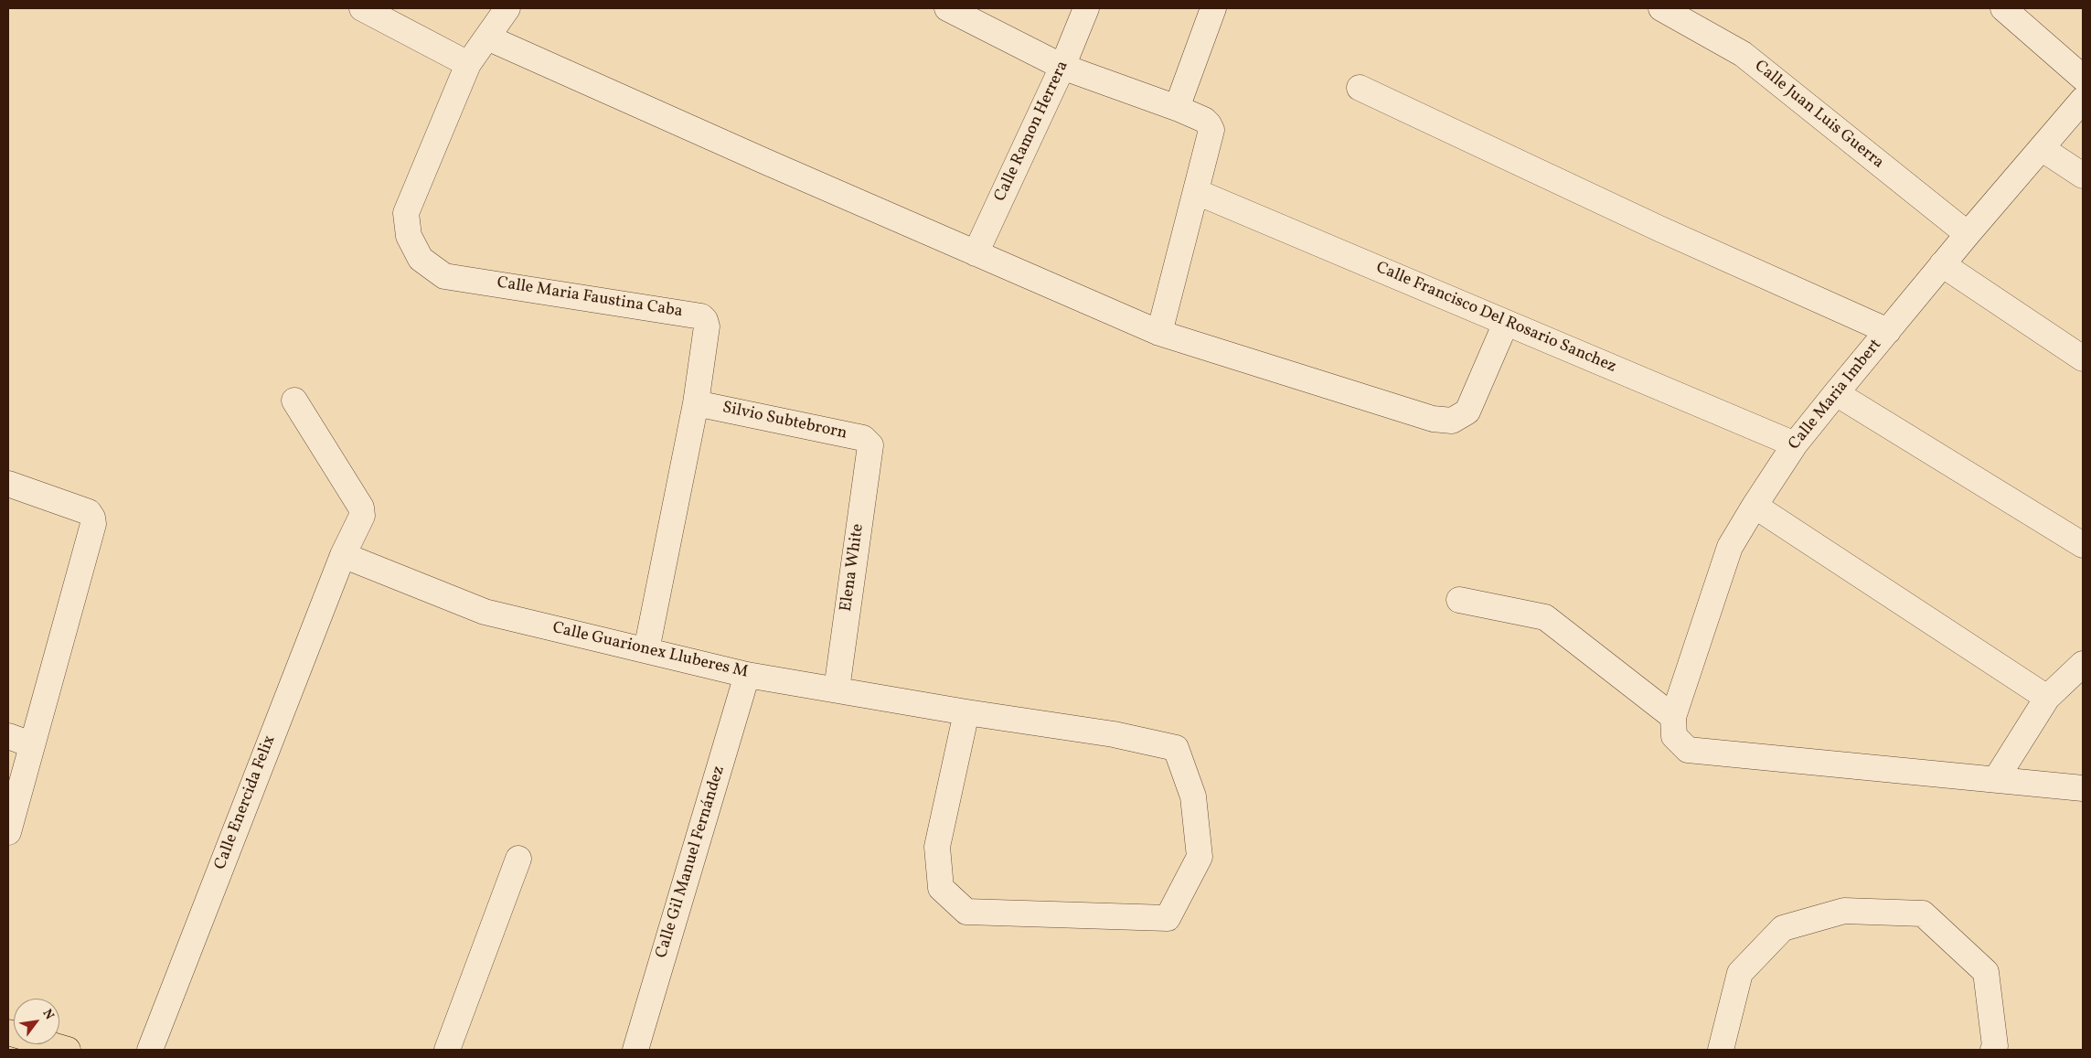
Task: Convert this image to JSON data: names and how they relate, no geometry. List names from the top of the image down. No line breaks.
{"streets":{"street":["Calle Juan Luis Guerra","Calle Ramon Herrera","Calle Maria Faustina Caba","Calle Francisco Del Rosario Sanchez","Calle Maria Imbert","Silvio Subtebrorn","Elena White","Calle Guarionex Lluberes M","Calle Enercida Felix","Calle Gil Manuel Fernández"]},"crossings":[["Calle Juan Luis Guerra","Calle Maria Imbert"],["Calle Maria Faustina Caba","Silvio Subtebrorn"],["Calle Maria Faustina Caba","Calle Guarionex Lluberes M"],["Calle Francisco Del Rosario Sanchez","Calle Maria Imbert"],["Silvio Subtebrorn","Elena White"],["Elena White","Calle Guarionex Lluberes M"],["Calle Guarionex Lluberes M","Calle Enercida Felix"],["Calle Guarionex Lluberes M","Calle Gil Manuel Fernández"]],"north":"top right"}
